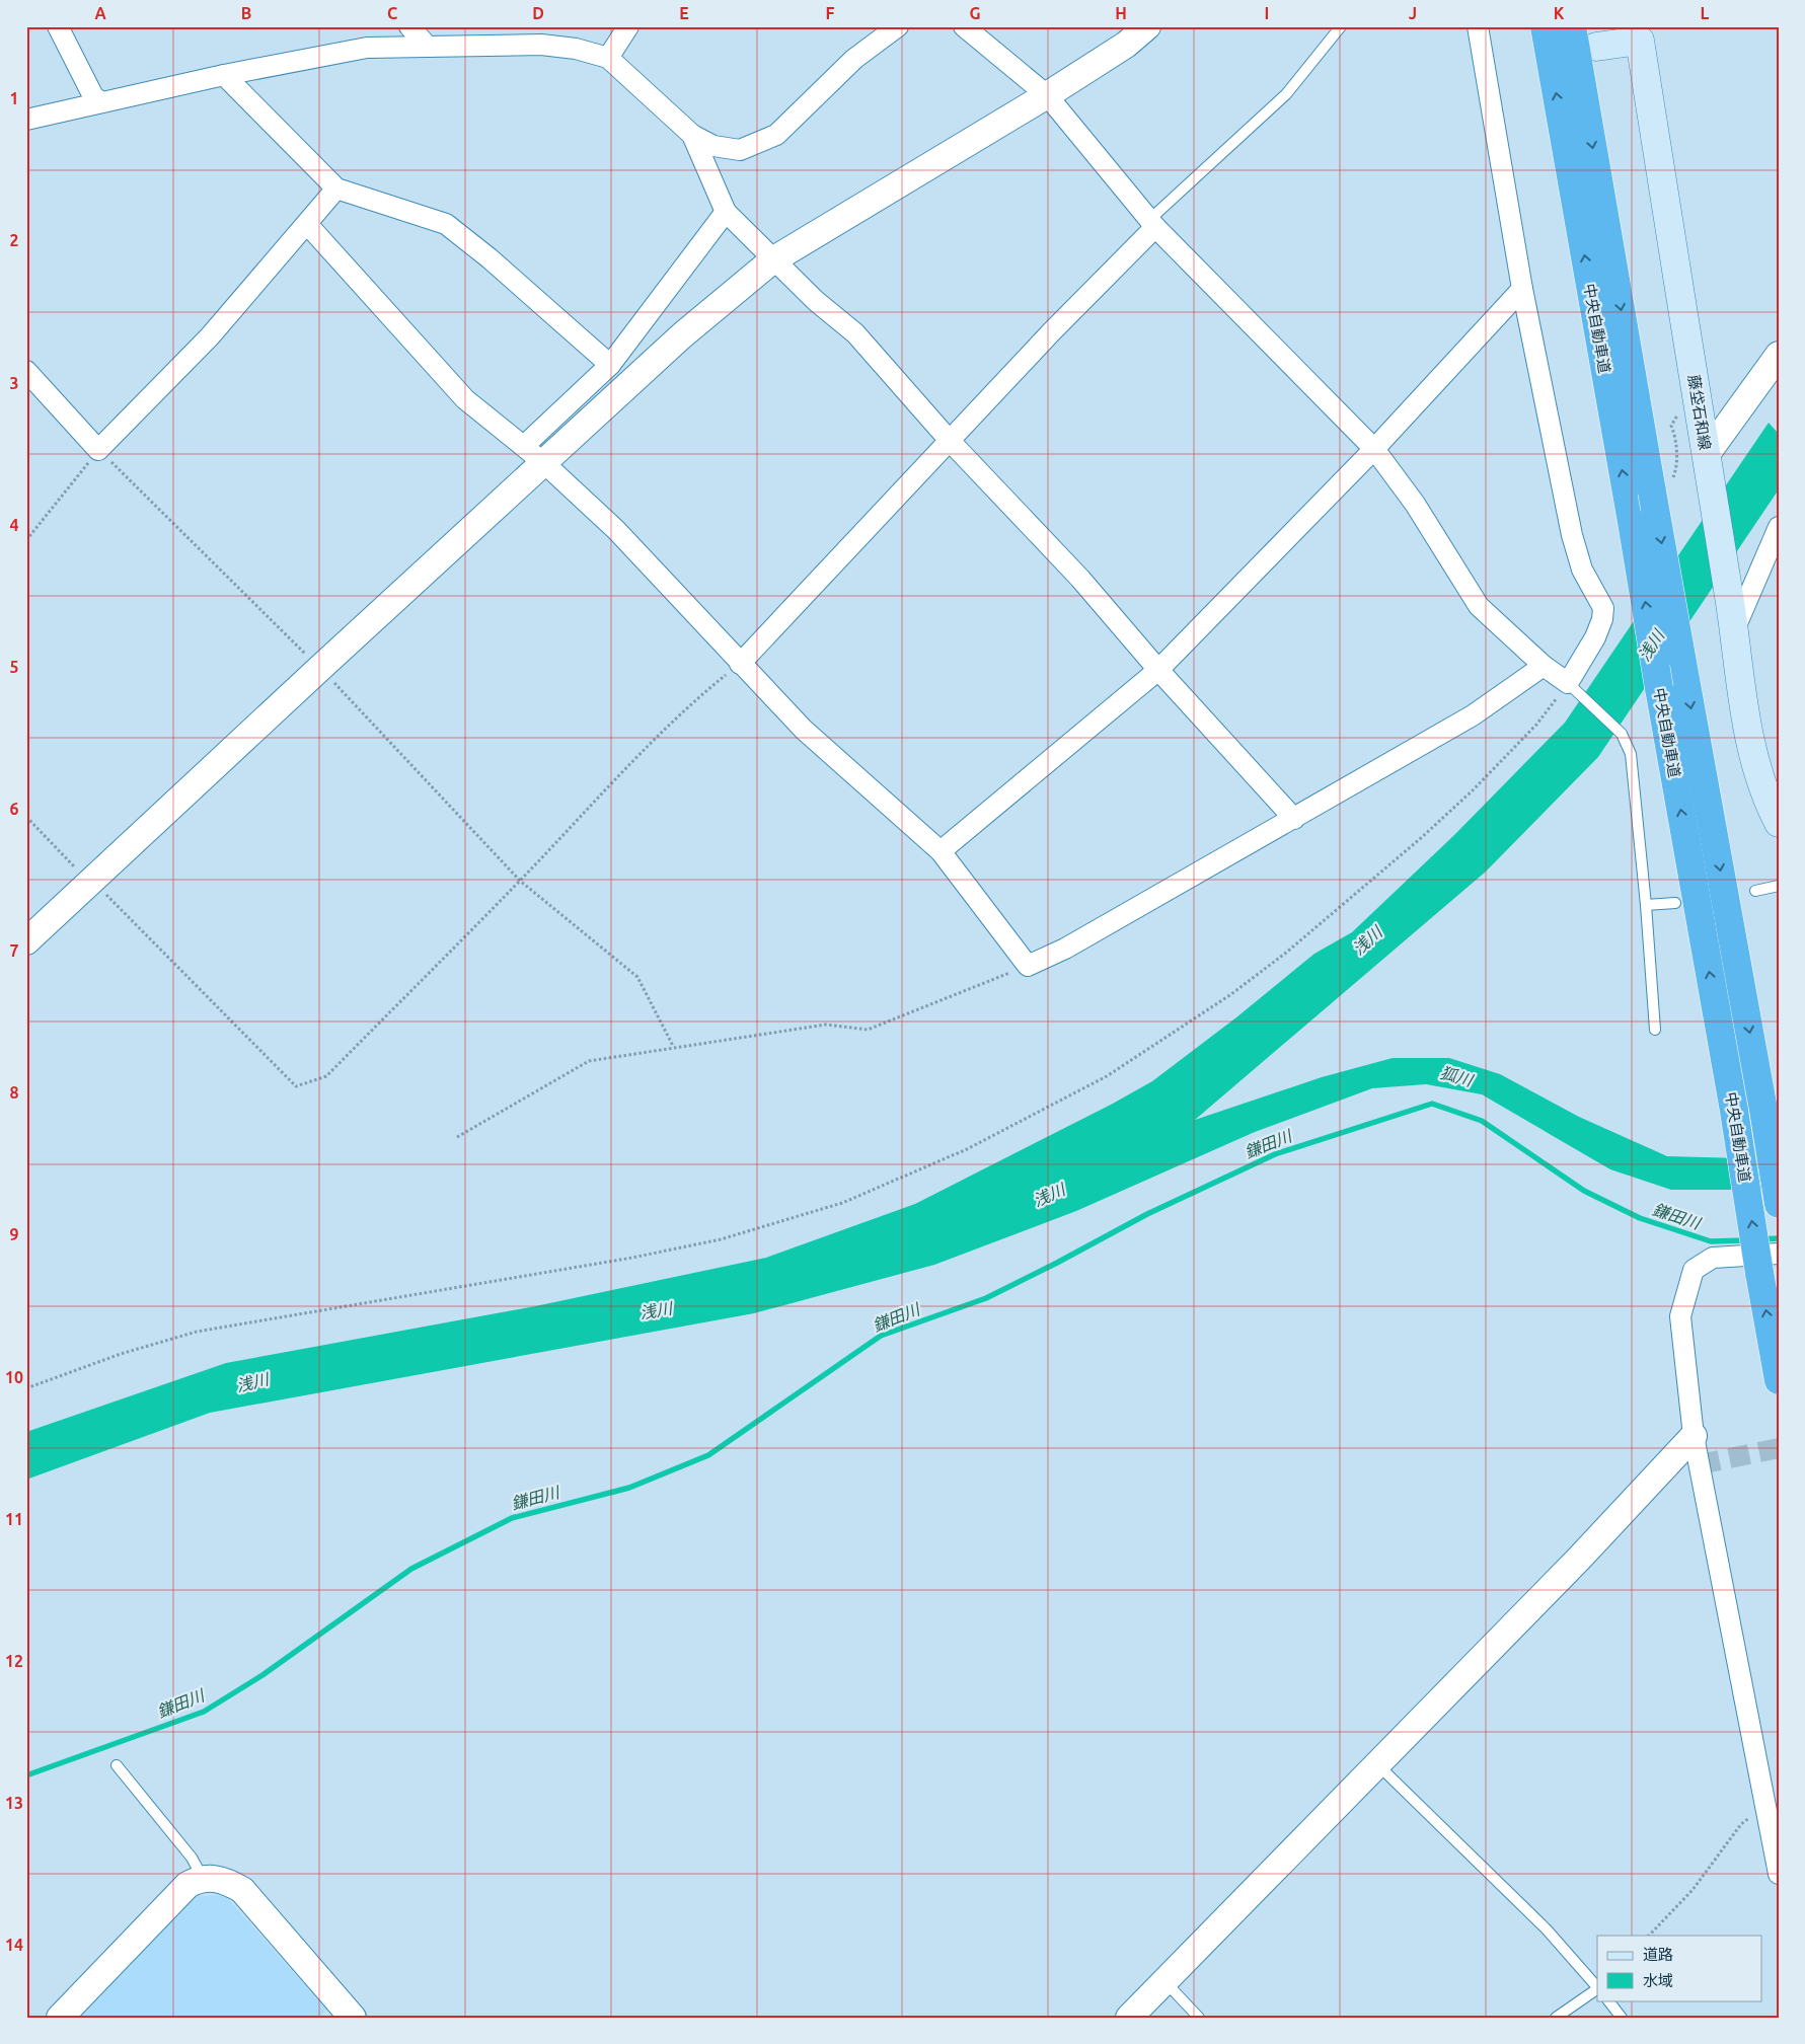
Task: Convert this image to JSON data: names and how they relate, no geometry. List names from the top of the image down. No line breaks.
{"streets":{"highway":["中央自動車道"],"main road":["藤垈石和線"]},"water":["浅川","狐川","鎌田川"],"legend":["道路","水域"],"grid":{"columns":["A","B","C","D","E","F","G","H","I","J","K","L"],"rows":["1","2","3","4","5","6","7","8","9","10","11","12","13","14"]}}
